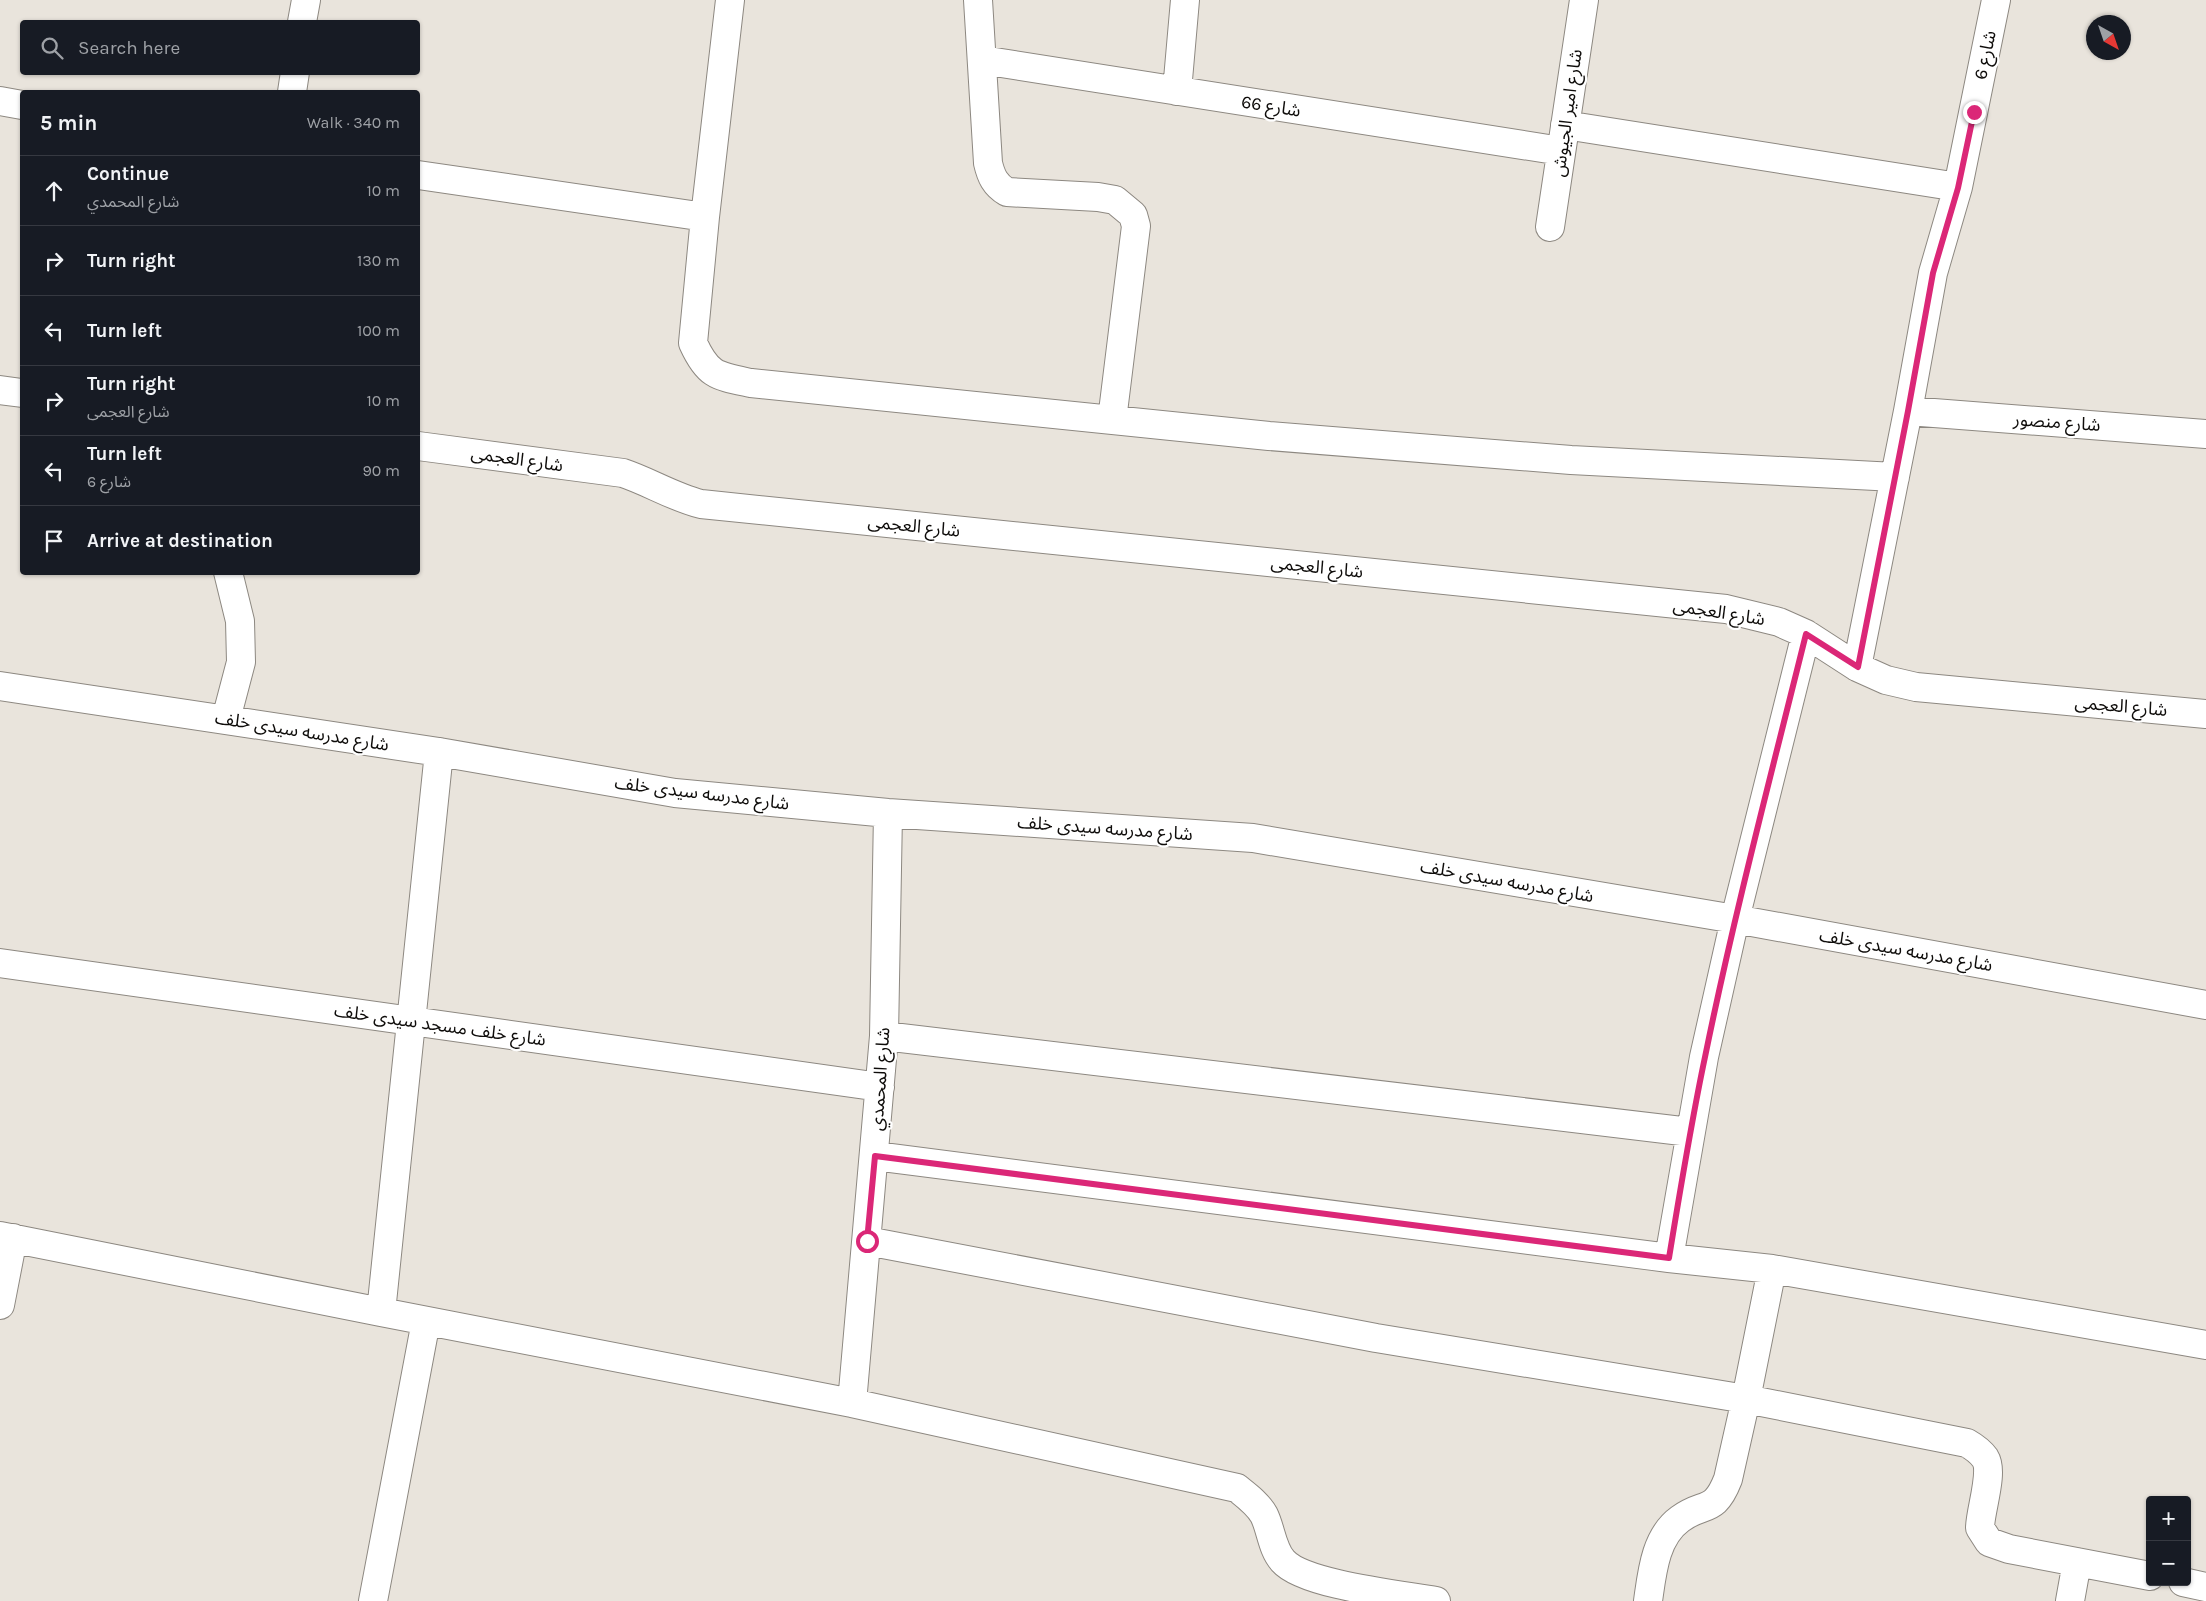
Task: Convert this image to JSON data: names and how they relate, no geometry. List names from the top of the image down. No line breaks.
{"streets":{"street":["شارع 6","شارع 66","شارع امير الجيوش","شارع منصور","شارع العجمى","شارع مدرسه سيدى خلف","شارع خلف مسجد سيدى خلف","شارع المحمدي"]},"crossings":[["شارع 6","شارع 66"],["شارع 6","شارع منصور"],["شارع 6","شارع العجمى"],["شارع 66","شارع امير الجيوش"],["شارع مدرسه سيدى خلف","شارع المحمدي"],["شارع خلف مسجد سيدى خلف","شارع المحمدي"]],"north":"bottom right","page":{"search":"Search here","heading":["5 min","Walk · 340 m"],"list":[["Continue","شارع المحمدي","10 m"],["Turn right","130 m"],["Turn left","100 m"],["Turn right","شارع العجمى","10 m"],["Turn left","شارع 6","90 m"],"Arrive at destination"],"map_buttons":["+","−"]}}
